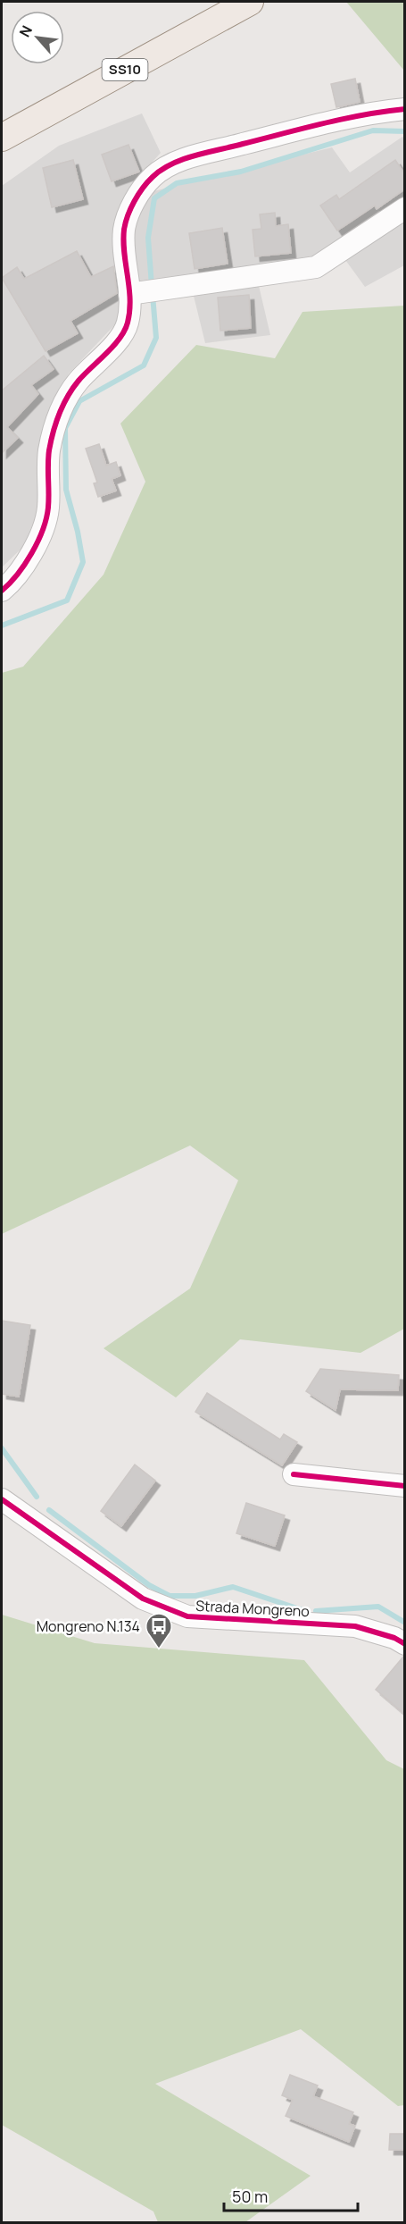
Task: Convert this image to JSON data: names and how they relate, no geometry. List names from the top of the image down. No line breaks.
{"streets":{"main road":["SS10"],"street":["Strada Mongreno"]},"places":{"bus stop":["Mongreno N.134"]},"scale_bar":"50 m","north":"top left"}
